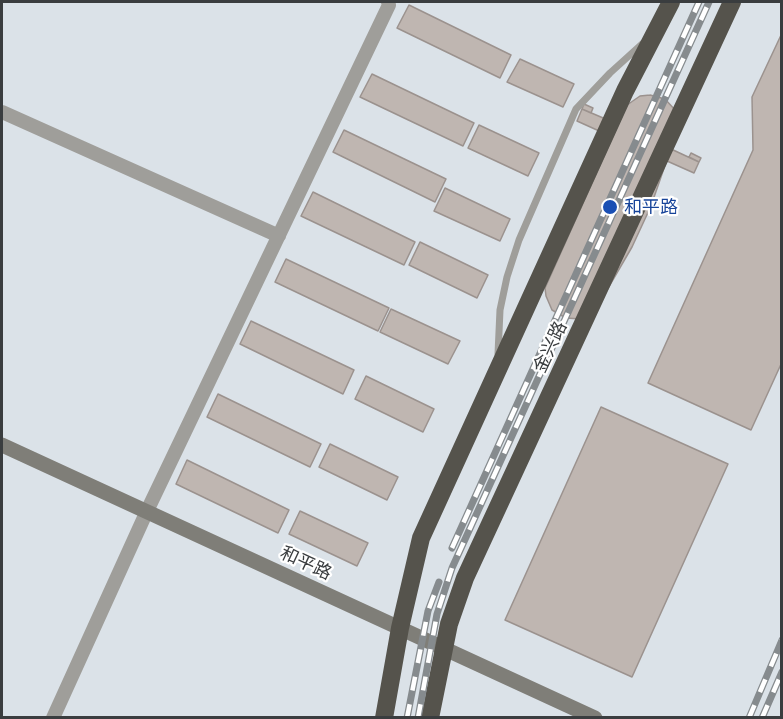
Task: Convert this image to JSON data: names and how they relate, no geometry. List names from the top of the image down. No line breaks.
{"streets":{"highway":["金兴路"],"main road":["和平路"]},"crossings":[["金兴路","和平路"]],"places":["和平路"]}
